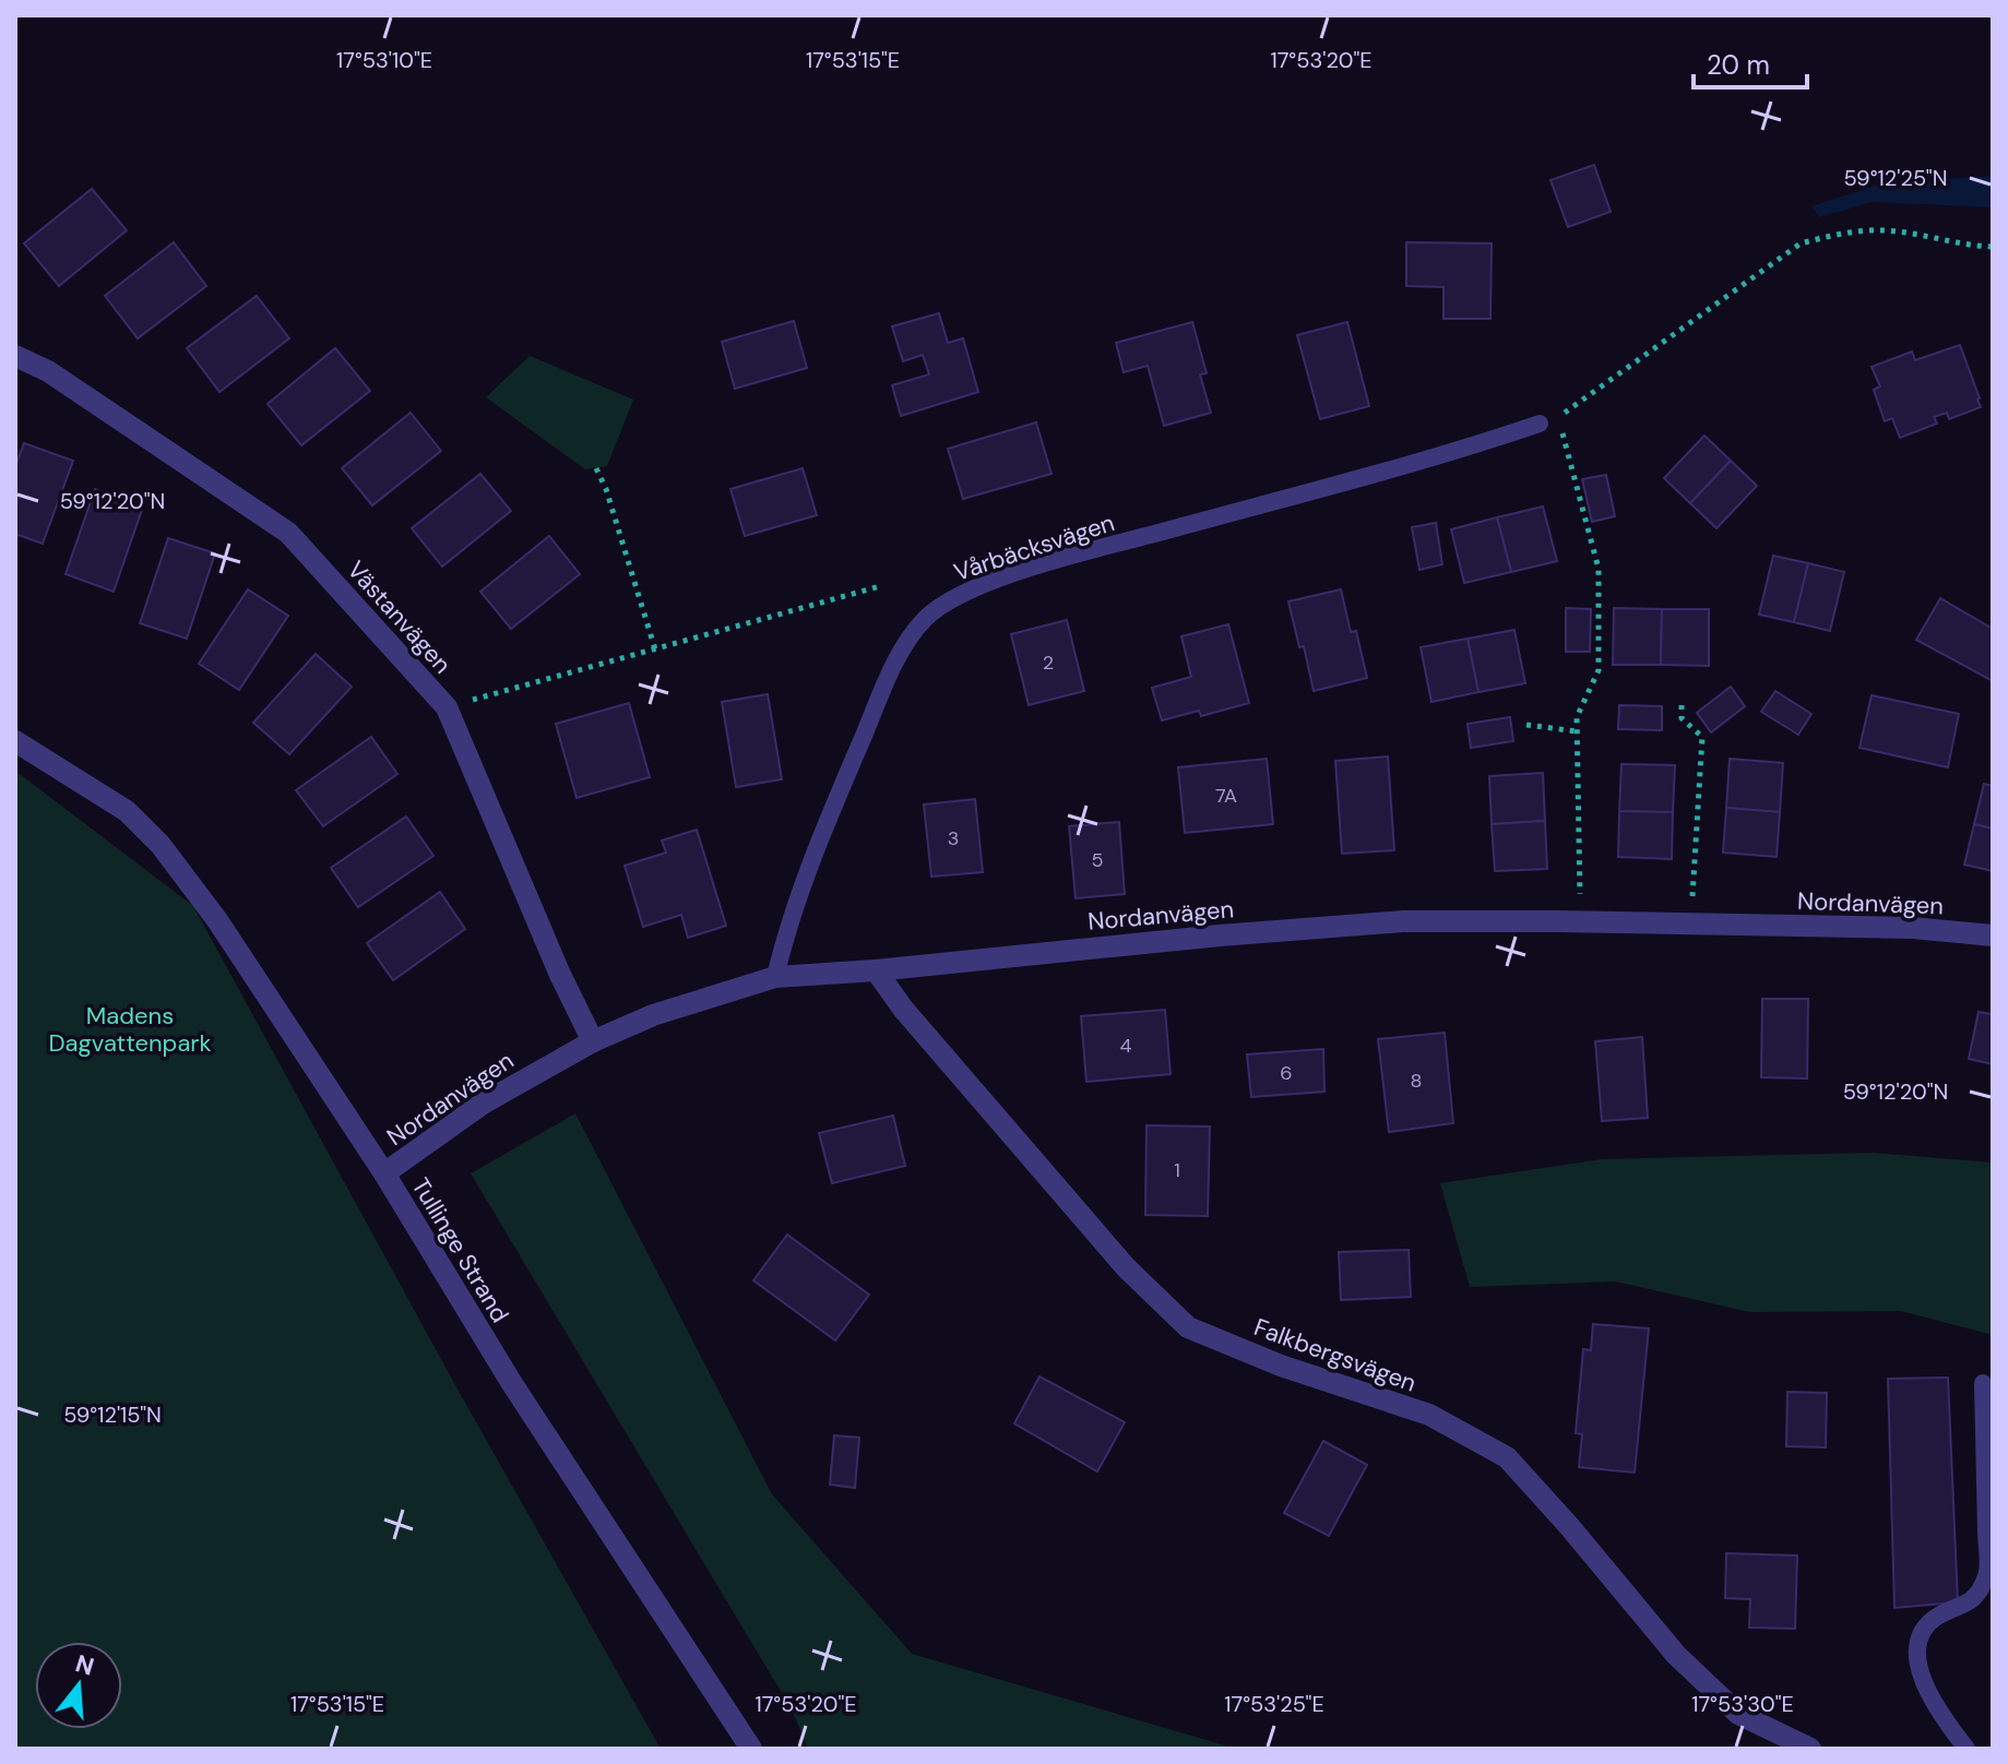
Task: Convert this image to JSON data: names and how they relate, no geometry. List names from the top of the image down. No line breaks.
{"streets":{"street":["Västanvägen","Nordanvägen","Tullinge Strand","Falkbergsvägen"],"lane":["Vårbäcksvägen"]},"crossings":[["Vårbäcksvägen","Nordanvägen"],["Västanvägen","Nordanvägen"],["Nordanvägen","Tullinge Strand"],["Nordanvägen","Falkbergsvägen"]],"parks":["Madens Dagvattenpark"],"house_numbers":["2","7A","3","5","4","6","8","1"],"scale_bar":"20 m","north":"top","coordinates":["17°53'10\"E","17°53'15\"E","17°53'20\"E","59°12'25\"N","59°12'20\"N","59°12'15\"N","17°53'25\"E","17°53'30\"E"]}
